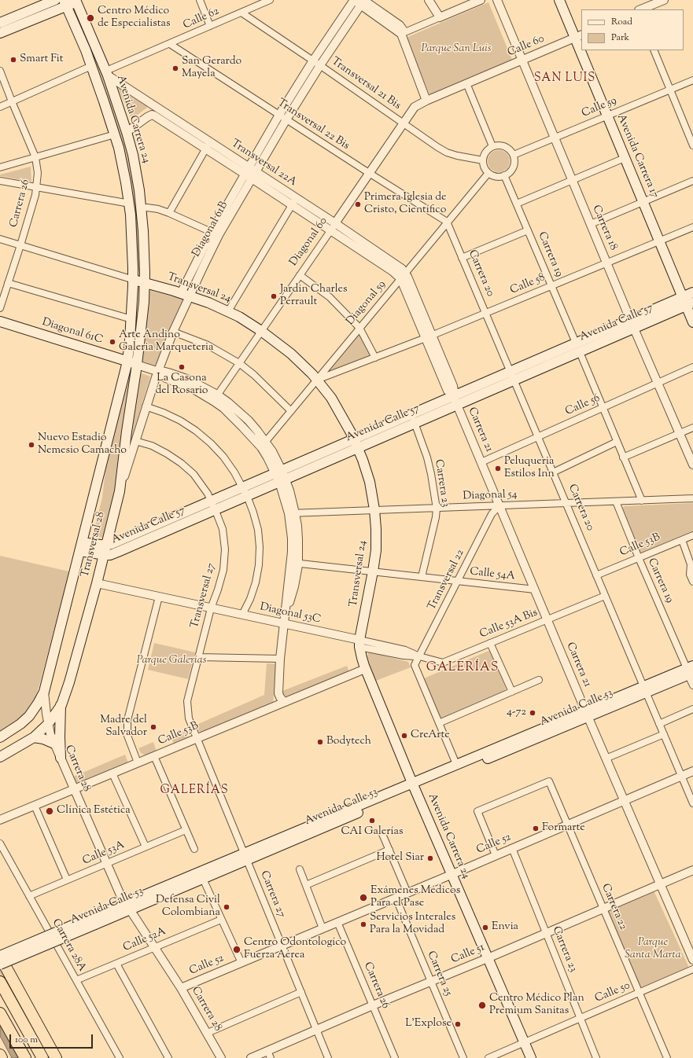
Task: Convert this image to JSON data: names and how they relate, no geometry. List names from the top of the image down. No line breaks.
{"streets":{"main road":["Avenida Carrera 24","Avenida Carrera 17","Transversal 24","Avenida Calle 57","Diagonal 61C","Transversal 28","Avenida Calle 53"],"street":["Calle 62","Calle 60","Transversal 21 Bis","Calle 59","Transversal 22 Bis","Transversal 22A","Carrera 26","Carrera 18","Diagonal 61B","Diagonal 60","Carrera 19","Carrera 20","Calle 58","Diagonal 59","Calle 56","Carrera 21","Carrera 23","Diagonal 54","Calle 53B","Calle 54A","Transversal 22","Transversal 27","Diagonal 53C","Calle 53A Bis","Carrera 28","Calle 52","Calle 53A","Carrera 27","Carrera 22","Calle 52A","Carrera 28A","Calle 51","Carrera 25","Calle 50"]},"crossings":[["Calle 62","Transversal 21 Bis"],["Calle 62","Avenida Carrera 24"],["Calle 62","Transversal 22 Bis"],["Calle 62","Transversal 22A"],["Calle 60","Avenida Carrera 17"],["Calle 60","Carrera 18"],["Calle 60","Diagonal 60"],["Transversal 21 Bis","Calle 59"],["Transversal 21 Bis","Diagonal 61B"],["Transversal 21 Bis","Diagonal 60"],["Transversal 21 Bis","Carrera 19"],["Transversal 21 Bis","Diagonal 59"],["Calle 59","Avenida Carrera 17"],["Calle 59","Carrera 18"],["Calle 59","Carrera 19"],["Calle 59","Diagonal 59"],["Avenida Carrera 24","Transversal 22A"],["Avenida Carrera 24","Transversal 24"],["Avenida Carrera 24","Diagonal 61C"],["Avenida Carrera 24","Transversal 28"],["Avenida Carrera 24","Calle 53B"],["Avenida Carrera 24","Diagonal 53C"],["Avenida Carrera 24","Avenida Calle 53"],["Avenida Carrera 24","Calle 52"],["Avenida Carrera 24","Calle 51"],["Avenida Carrera 24","Calle 50"],["Transversal 22 Bis","Diagonal 61B"],["Transversal 22 Bis","Diagonal 60"],["Transversal 22 Bis","Carrera 20"],["Transversal 22 Bis","Diagonal 59"],["Avenida Carrera 17","Calle 58"],["Avenida Carrera 17","Avenida Calle 57"],["Transversal 22A","Diagonal 61B"],["Transversal 22A","Diagonal 60"],["Transversal 22A","Diagonal 59"],["Transversal 22A","Carrera 21"],["Carrera 26","Calle 52"],["Carrera 26","Calle 51"],["Carrera 18","Calle 58"],["Carrera 18","Avenida Calle 57"],["Carrera 18","Calle 56"],["Diagonal 61B","Transversal 24"],["Diagonal 61B","Transversal 28"],["Diagonal 61B","Transversal 27"],["Diagonal 60","Transversal 24"],["Carrera 19","Calle 58"],["Carrera 19","Diagonal 59"],["Carrera 19","Avenida Calle 57"],["Carrera 19","Diagonal 54"],["Carrera 19","Calle 53B"],["Carrera 19","Avenida Calle 53"],["Carrera 20","Calle 58"],["Carrera 20","Diagonal 59"],["Carrera 20","Avenida Calle 57"],["Carrera 20","Calle 56"],["Carrera 20","Diagonal 54"],["Carrera 20","Calle 53B"],["Carrera 20","Calle 53A Bis"],["Carrera 20","Avenida Calle 53"],["Carrera 20","Calle 52"],["Calle 58","Transversal 24"],["Calle 58","Diagonal 59"],["Calle 58","Carrera 21"],["Transversal 24","Diagonal 59"],["Transversal 24","Avenida Calle 57"],["Transversal 24","Diagonal 54"],["Transversal 24","Calle 54A"],["Transversal 24","Diagonal 53C"],["Diagonal 59","Carrera 21"],["Avenida Calle 57","Carrera 21"],["Avenida Calle 57","Carrera 23"],["Avenida Calle 57","Transversal 28"],["Avenida Calle 57","Transversal 27"],["Diagonal 61C","Transversal 28"],["Calle 56","Carrera 21"],["Carrera 21","Diagonal 54"],["Carrera 21","Calle 54A"],["Carrera 21","Transversal 22"],["Carrera 21","Calle 53A Bis"],["Carrera 21","Avenida Calle 53"],["Carrera 21","Calle 52"],["Carrera 21","Calle 51"],["Carrera 23","Diagonal 54"],["Carrera 23","Calle 54A"],["Carrera 23","Calle 52"],["Carrera 23","Calle 51"],["Carrera 23","Calle 50"],["Diagonal 54","Transversal 22"],["Transversal 28","Diagonal 53C"],["Transversal 28","Carrera 28"],["Calle 53B","Transversal 27"],["Calle 53B","Carrera 28"],["Calle 53B","Carrera 27"],["Calle 54A","Transversal 22"],["Transversal 22","Diagonal 53C"],["Transversal 22","Calle 53A Bis"],["Transversal 27","Diagonal 53C"],["Transversal 27","Carrera 27"],["Diagonal 53C","Calle 53A Bis"],["Avenida Calle 53","Carrera 28"],["Avenida Calle 53","Carrera 27"],["Carrera 28","Calle 52"],["Carrera 28","Calle 53A"],["Carrera 28","Calle 52A"],["Calle 52","Carrera 27"],["Calle 52","Carrera 22"],["Calle 52","Carrera 25"],["Calle 53A","Carrera 28A"],["Carrera 27","Calle 51"],["Carrera 22","Calle 51"],["Carrera 22","Calle 50"],["Calle 52A","Carrera 28A"],["Calle 51","Carrera 25"]],"districts":["SAN LUIS","GALERÍAS","GALERÍAS"],"parks":["Parque San Luis","Parque Galerías","Parque Santa Marta"],"places":["Centro Médico de Especialistas","Smart Fit","San Gerardo Mayela","Primera Iglesia de Cristo, Científico","Jardin Charles Perrault","Arte Andino Galeria Marqueteria","La Casona del Rosario","Nuevo Estadio Nemesio Camacho","Peluqueria Estilos Inn","4-72","Madre del Salvador","CreArte","Bodytech","Clínica Estética","CAI Galerías","Formarte","Hotel Siar","Exámenes Médicos Para el Pase","Defensa Civil Colombiana","Servicios Interales Para la Movidad","Envia","Centro Odontologíco Fuerza Aérea","Centro Médico Plan Premium Sanitas","L'Explose"],"legend":["Road","Park"],"scale_bar":"100 m"}
